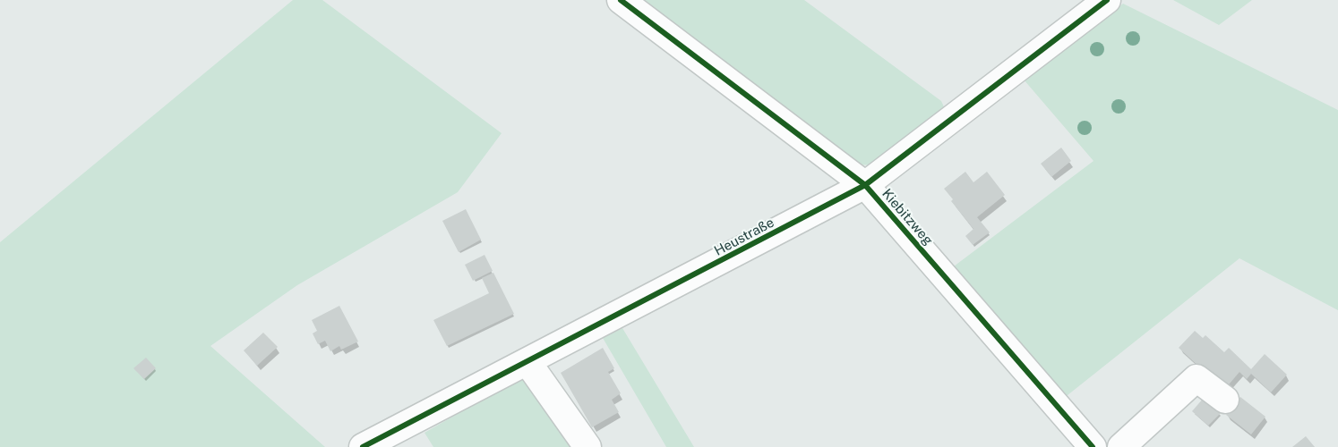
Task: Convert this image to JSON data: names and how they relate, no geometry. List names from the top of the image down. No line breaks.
{"streets":{"street":["Kiebitzweg","Heustraße"]},"crossings":[["Kiebitzweg","Heustraße"]]}
